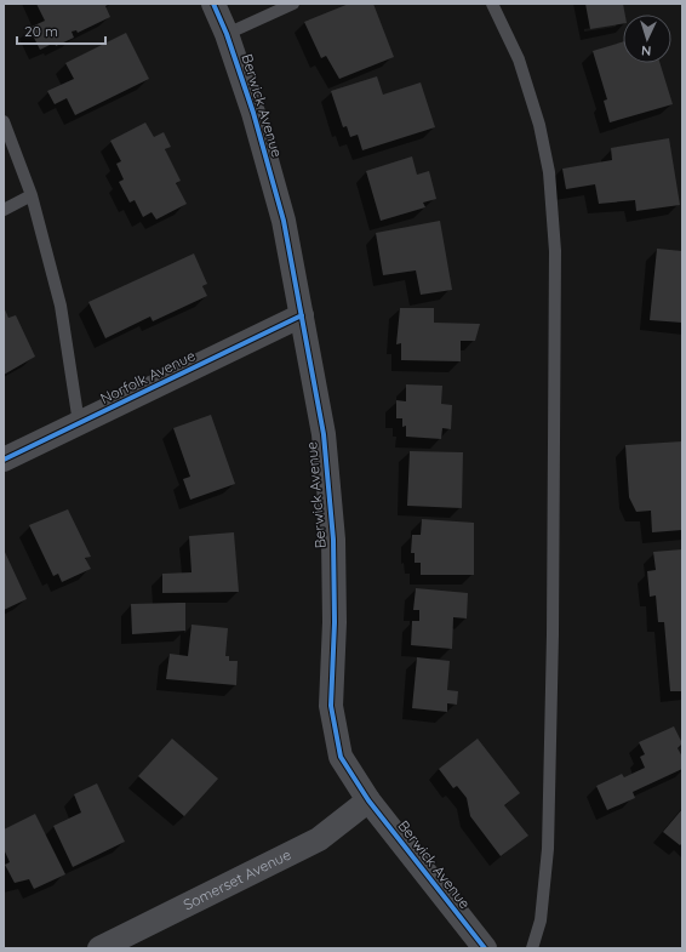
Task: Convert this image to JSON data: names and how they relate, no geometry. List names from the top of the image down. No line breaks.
{"streets":{"street":["Berwick Avenue","Norfolk Avenue","Somerset Avenue"]},"crossings":[["Berwick Avenue","Norfolk Avenue"],["Berwick Avenue","Somerset Avenue"]],"scale_bar":"20 m","north":"bottom"}
